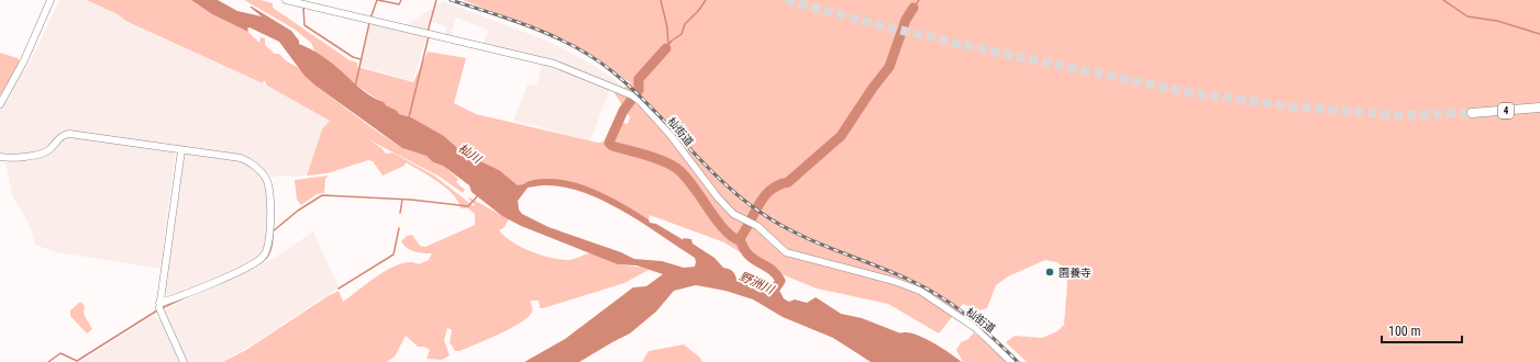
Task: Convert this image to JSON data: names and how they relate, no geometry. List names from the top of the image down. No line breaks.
{"streets":{"main road":["4"],"street":["杣街道"]},"water":["杣川","野洲川"],"places":["園養寺"],"scale_bar":"100 m"}
